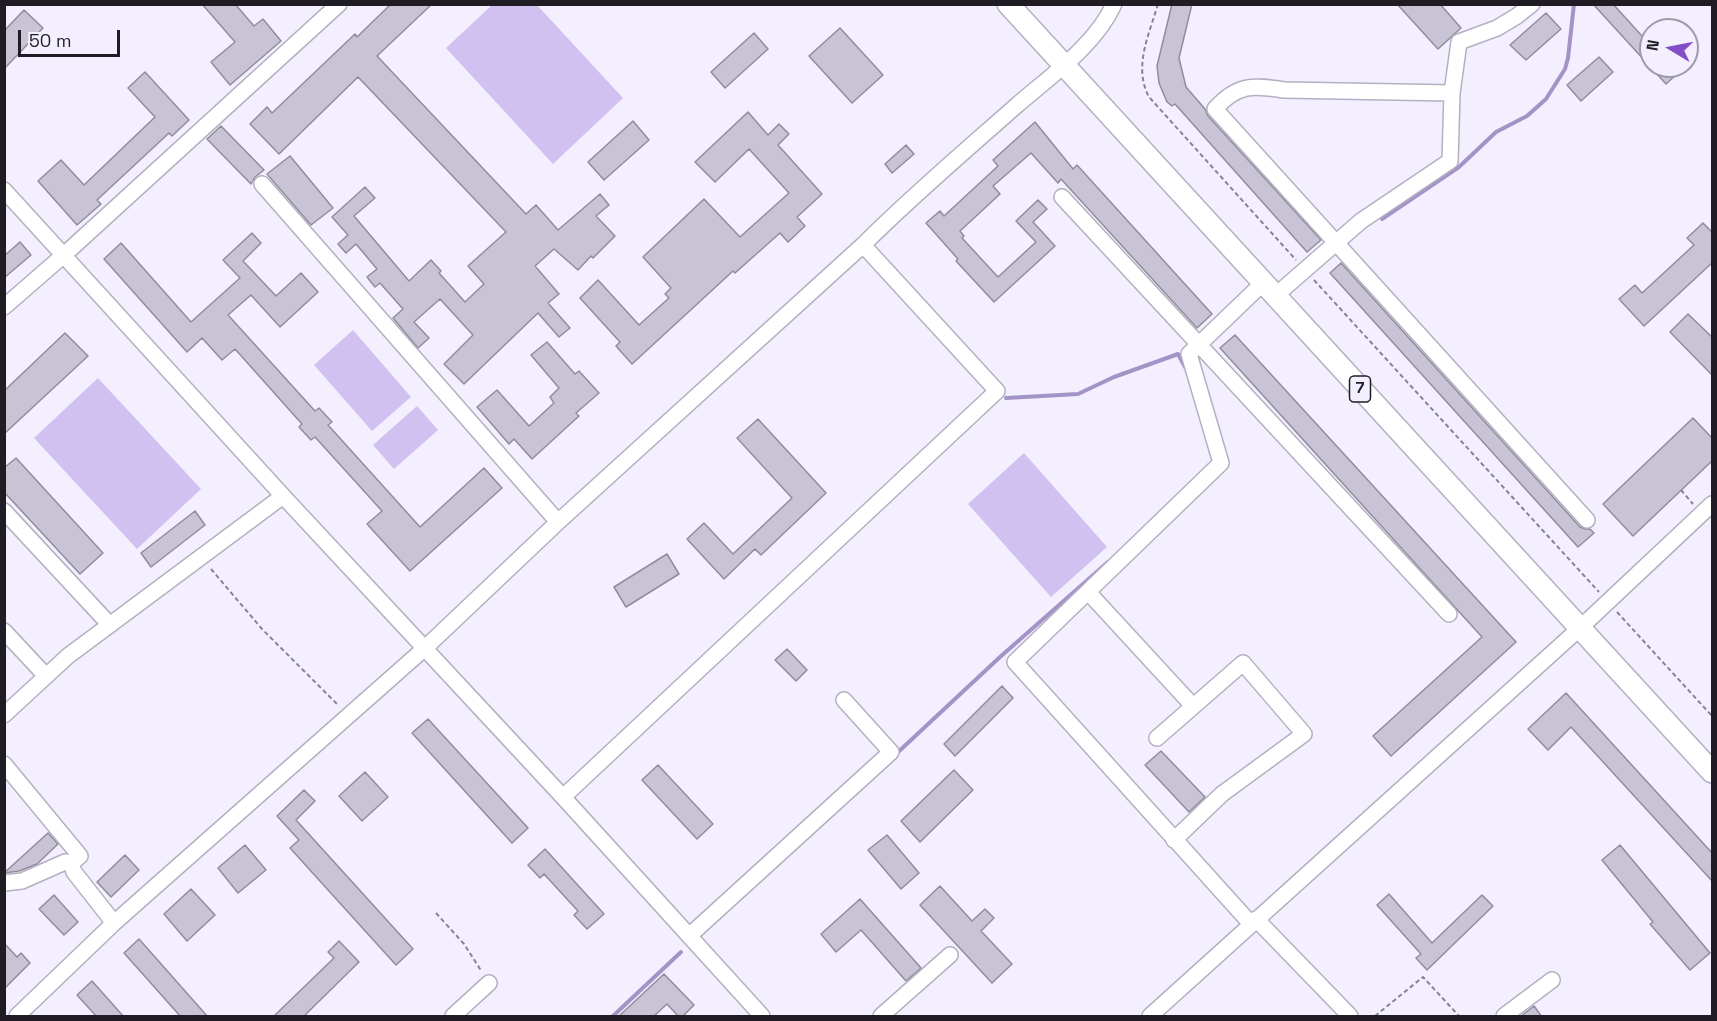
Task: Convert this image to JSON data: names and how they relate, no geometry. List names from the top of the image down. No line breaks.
{"streets":{"highway":["7"]},"scale_bar":"50 m","north":"left"}
